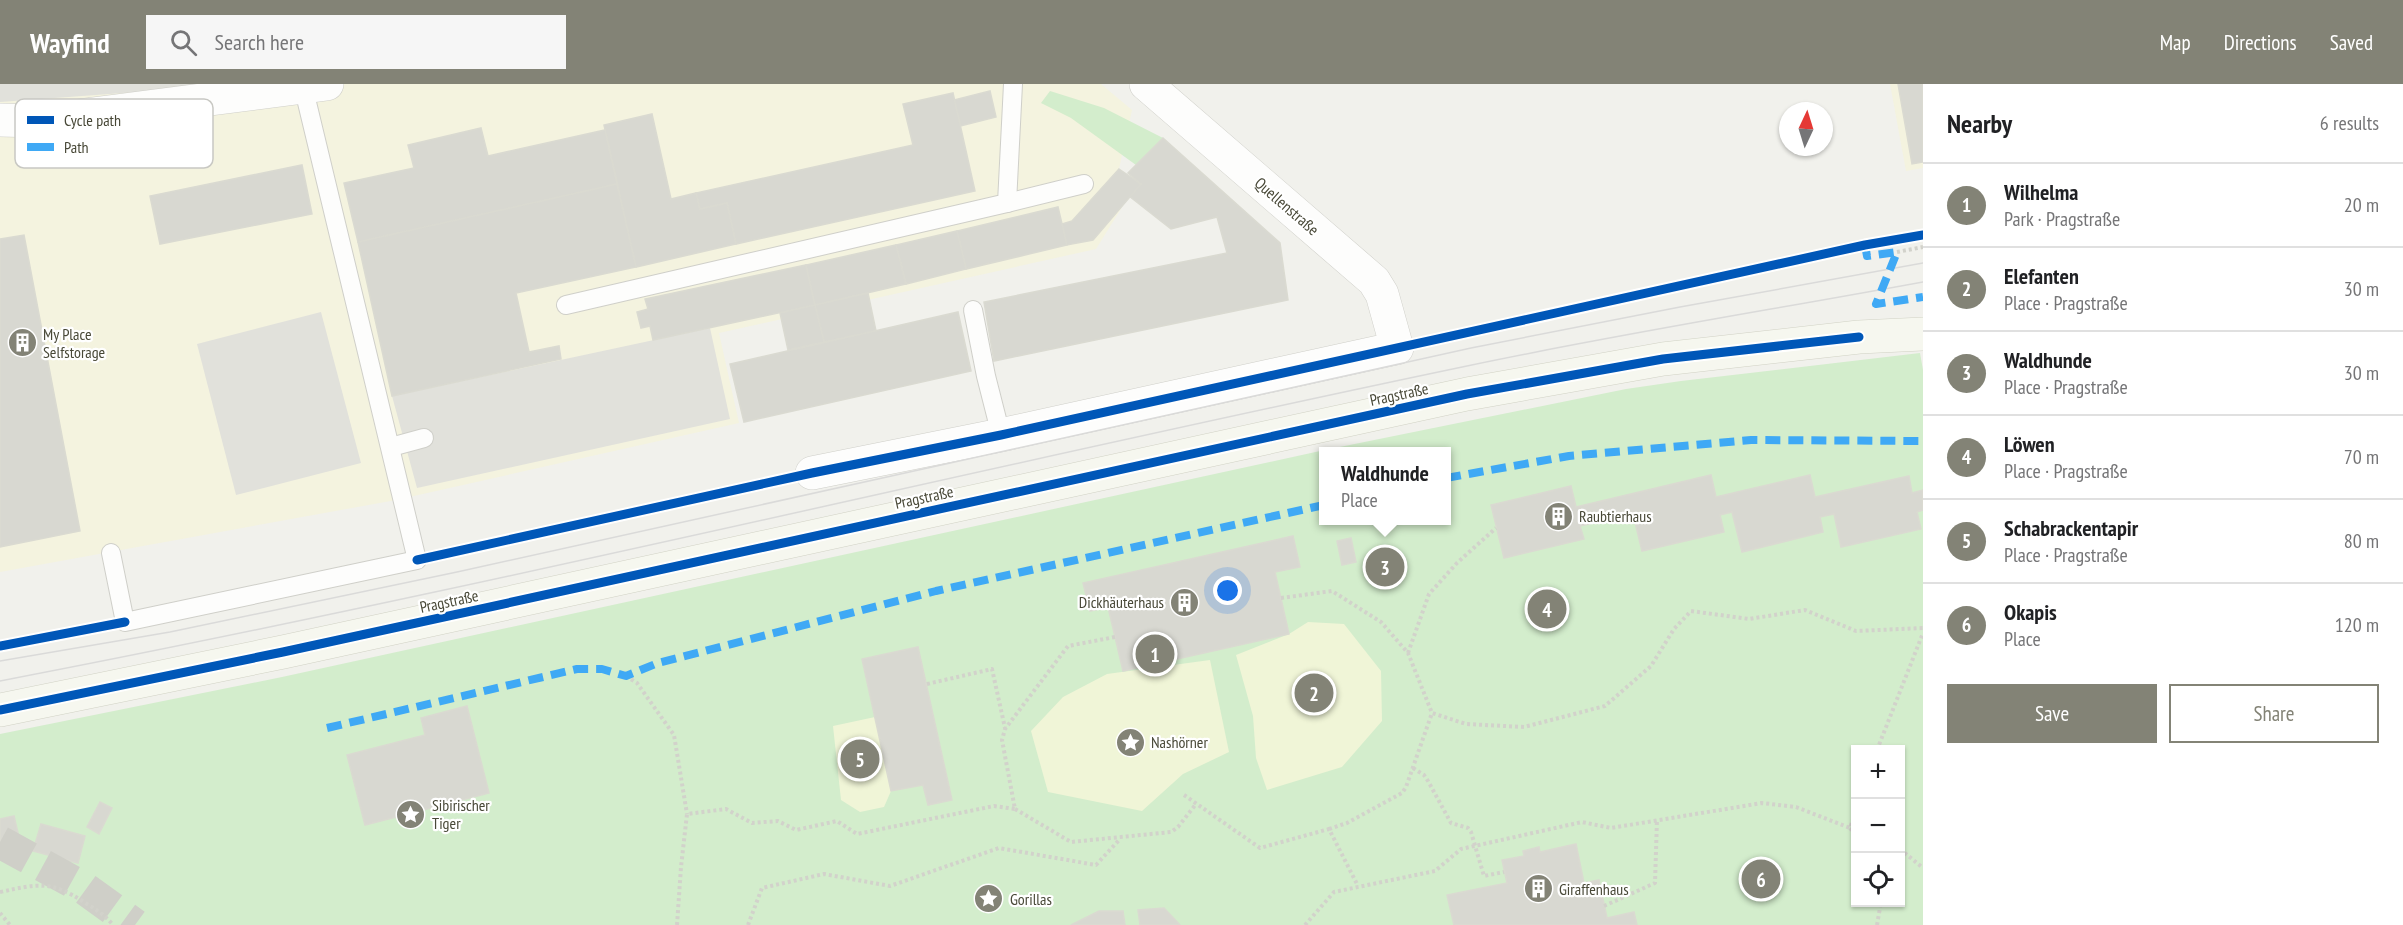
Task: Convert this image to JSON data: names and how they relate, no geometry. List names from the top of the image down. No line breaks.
{"streets":{"main road":["Pragstraße"],"street":["Quellenstraße"]},"places":{"building":["My Place Selfstorage","Raubtierhaus","Dickhäuterhaus","Giraffenhaus"],"place":["Nashörner","Sibirischer Tiger","Gorillas"]},"legend":["Cycle path","Path"],"north":"top","page":{"header":"Wayfind","search":"Search here","nav":["Map","Directions","Saved"],"heading":["Nearby","6 results"],"list":[{"mark":"1","name":"Wilhelma","note":"Park · Pragstraße","value":"20 m"},{"mark":"2","name":"Elefanten","note":"Place · Pragstraße","value":"30 m"},{"mark":"3","name":"Waldhunde","note":"Place · Pragstraße","value":"30 m"},{"mark":"4","name":"Löwen","note":"Place · Pragstraße","value":"70 m"},{"mark":"5","name":"Schabrackentapir","note":"Place · Pragstraße","value":"80 m"},{"mark":"6","name":"Okapis","note":"Place","value":"120 m"}],"popup":["Waldhunde","Place"],"pins":["3","4","1","2","5","6"],"buttons":["Save","Share"],"map_buttons":["+","−"]}}
